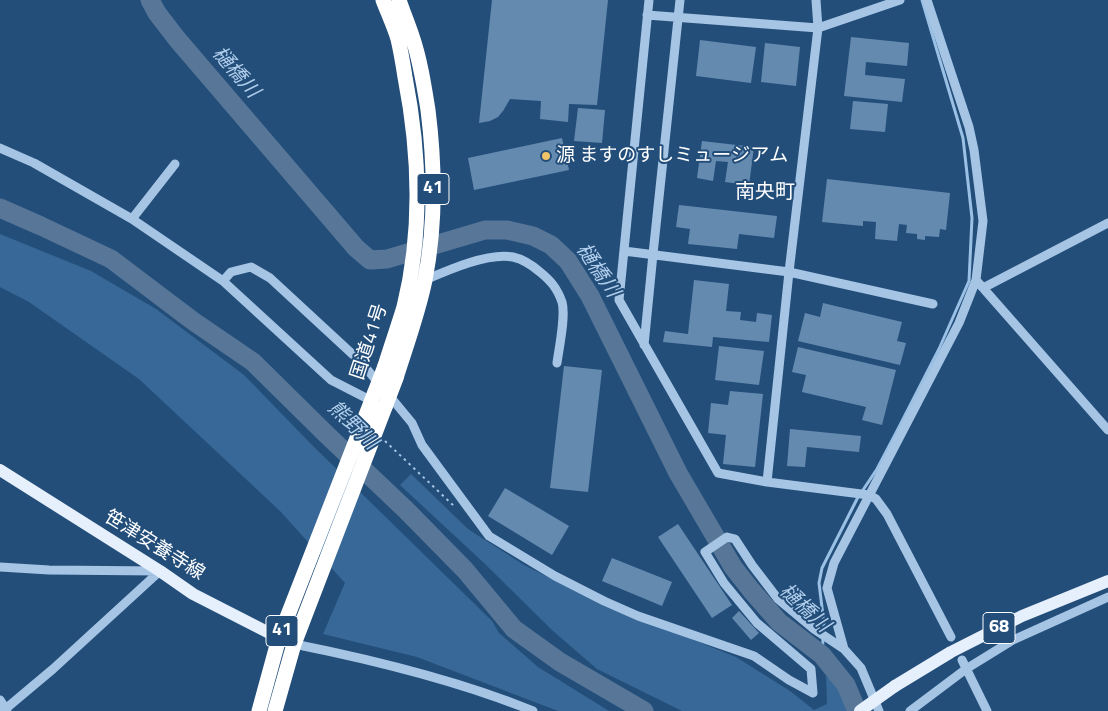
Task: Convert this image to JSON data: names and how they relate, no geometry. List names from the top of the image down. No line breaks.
{"streets":{"highway":["41","国道41号"],"main road":["笹津安養寺線","68"]},"crossings":[["国道41号","笹津安養寺線"]],"districts":["南央町"],"water":["樋橋川","熊野川"],"places":["源 ますのすしミュージアム"]}
